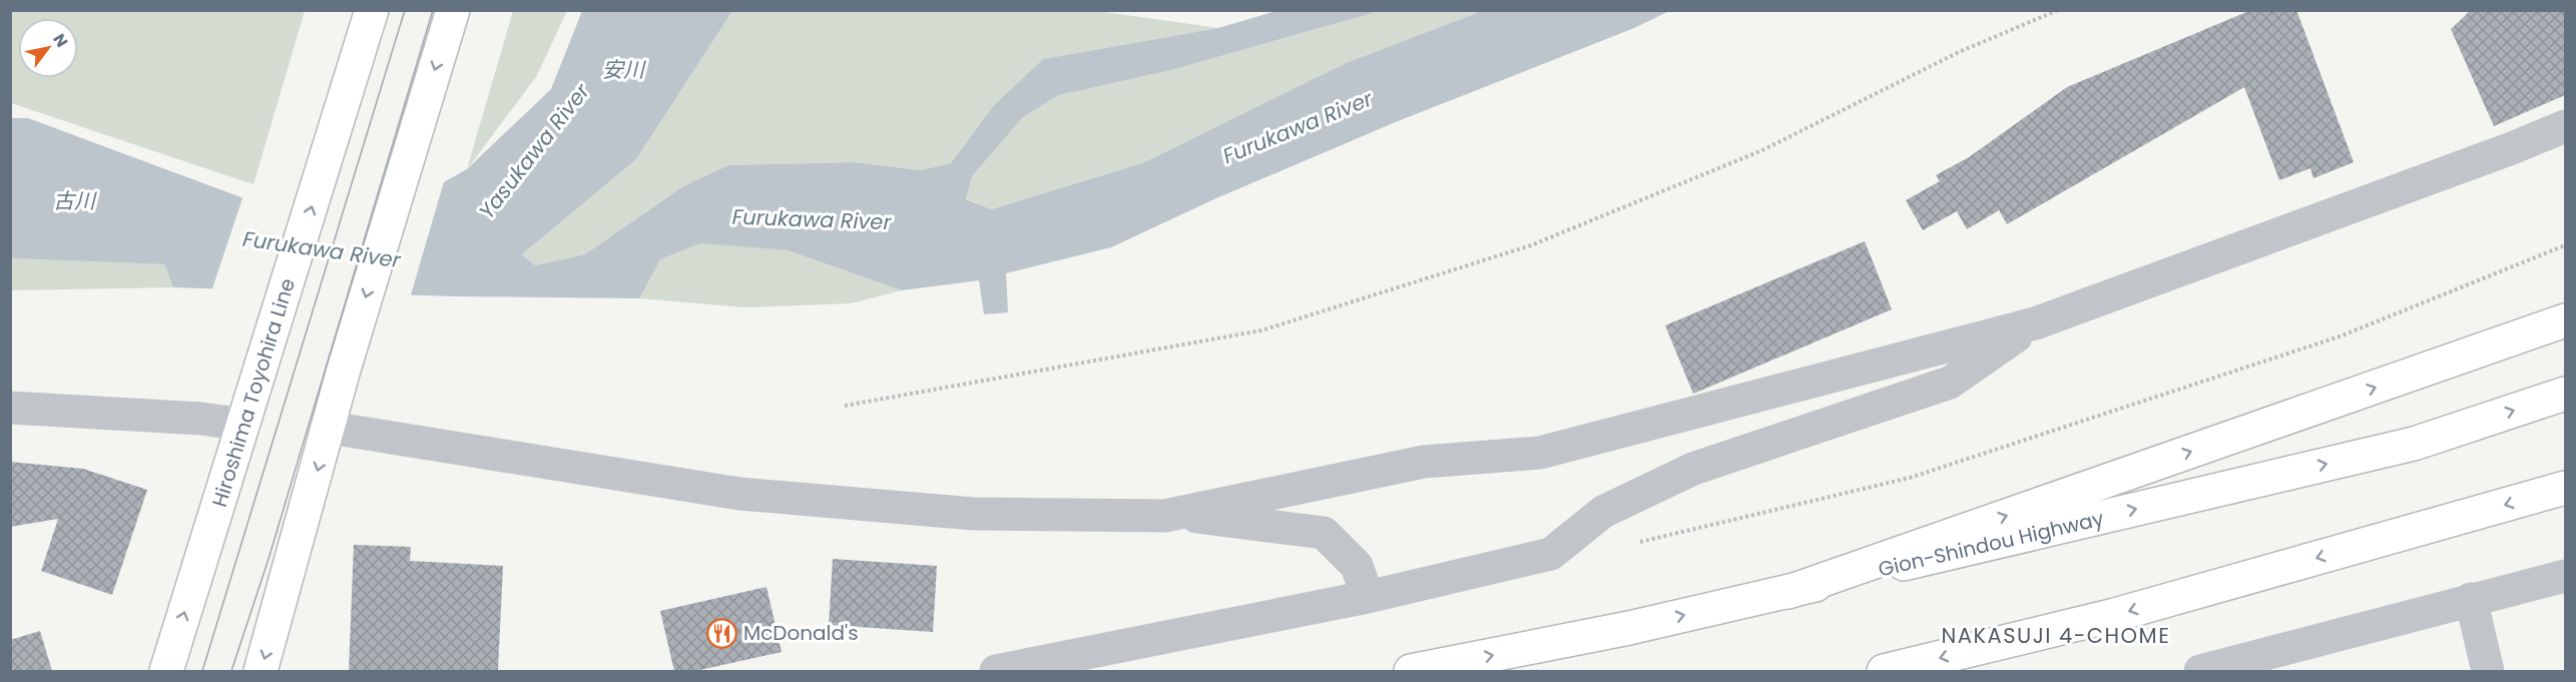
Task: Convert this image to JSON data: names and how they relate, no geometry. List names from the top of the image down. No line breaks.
{"streets":{"main road":["Hiroshima Toyohira Line","Gion-Shindou Highway"]},"districts":["NAKASUJI 4-CHOME"],"water":["安川","Furukawa River","Yasukawa River","古川"],"places":{"restaurant":["McDonald's"]},"north":"top right"}
